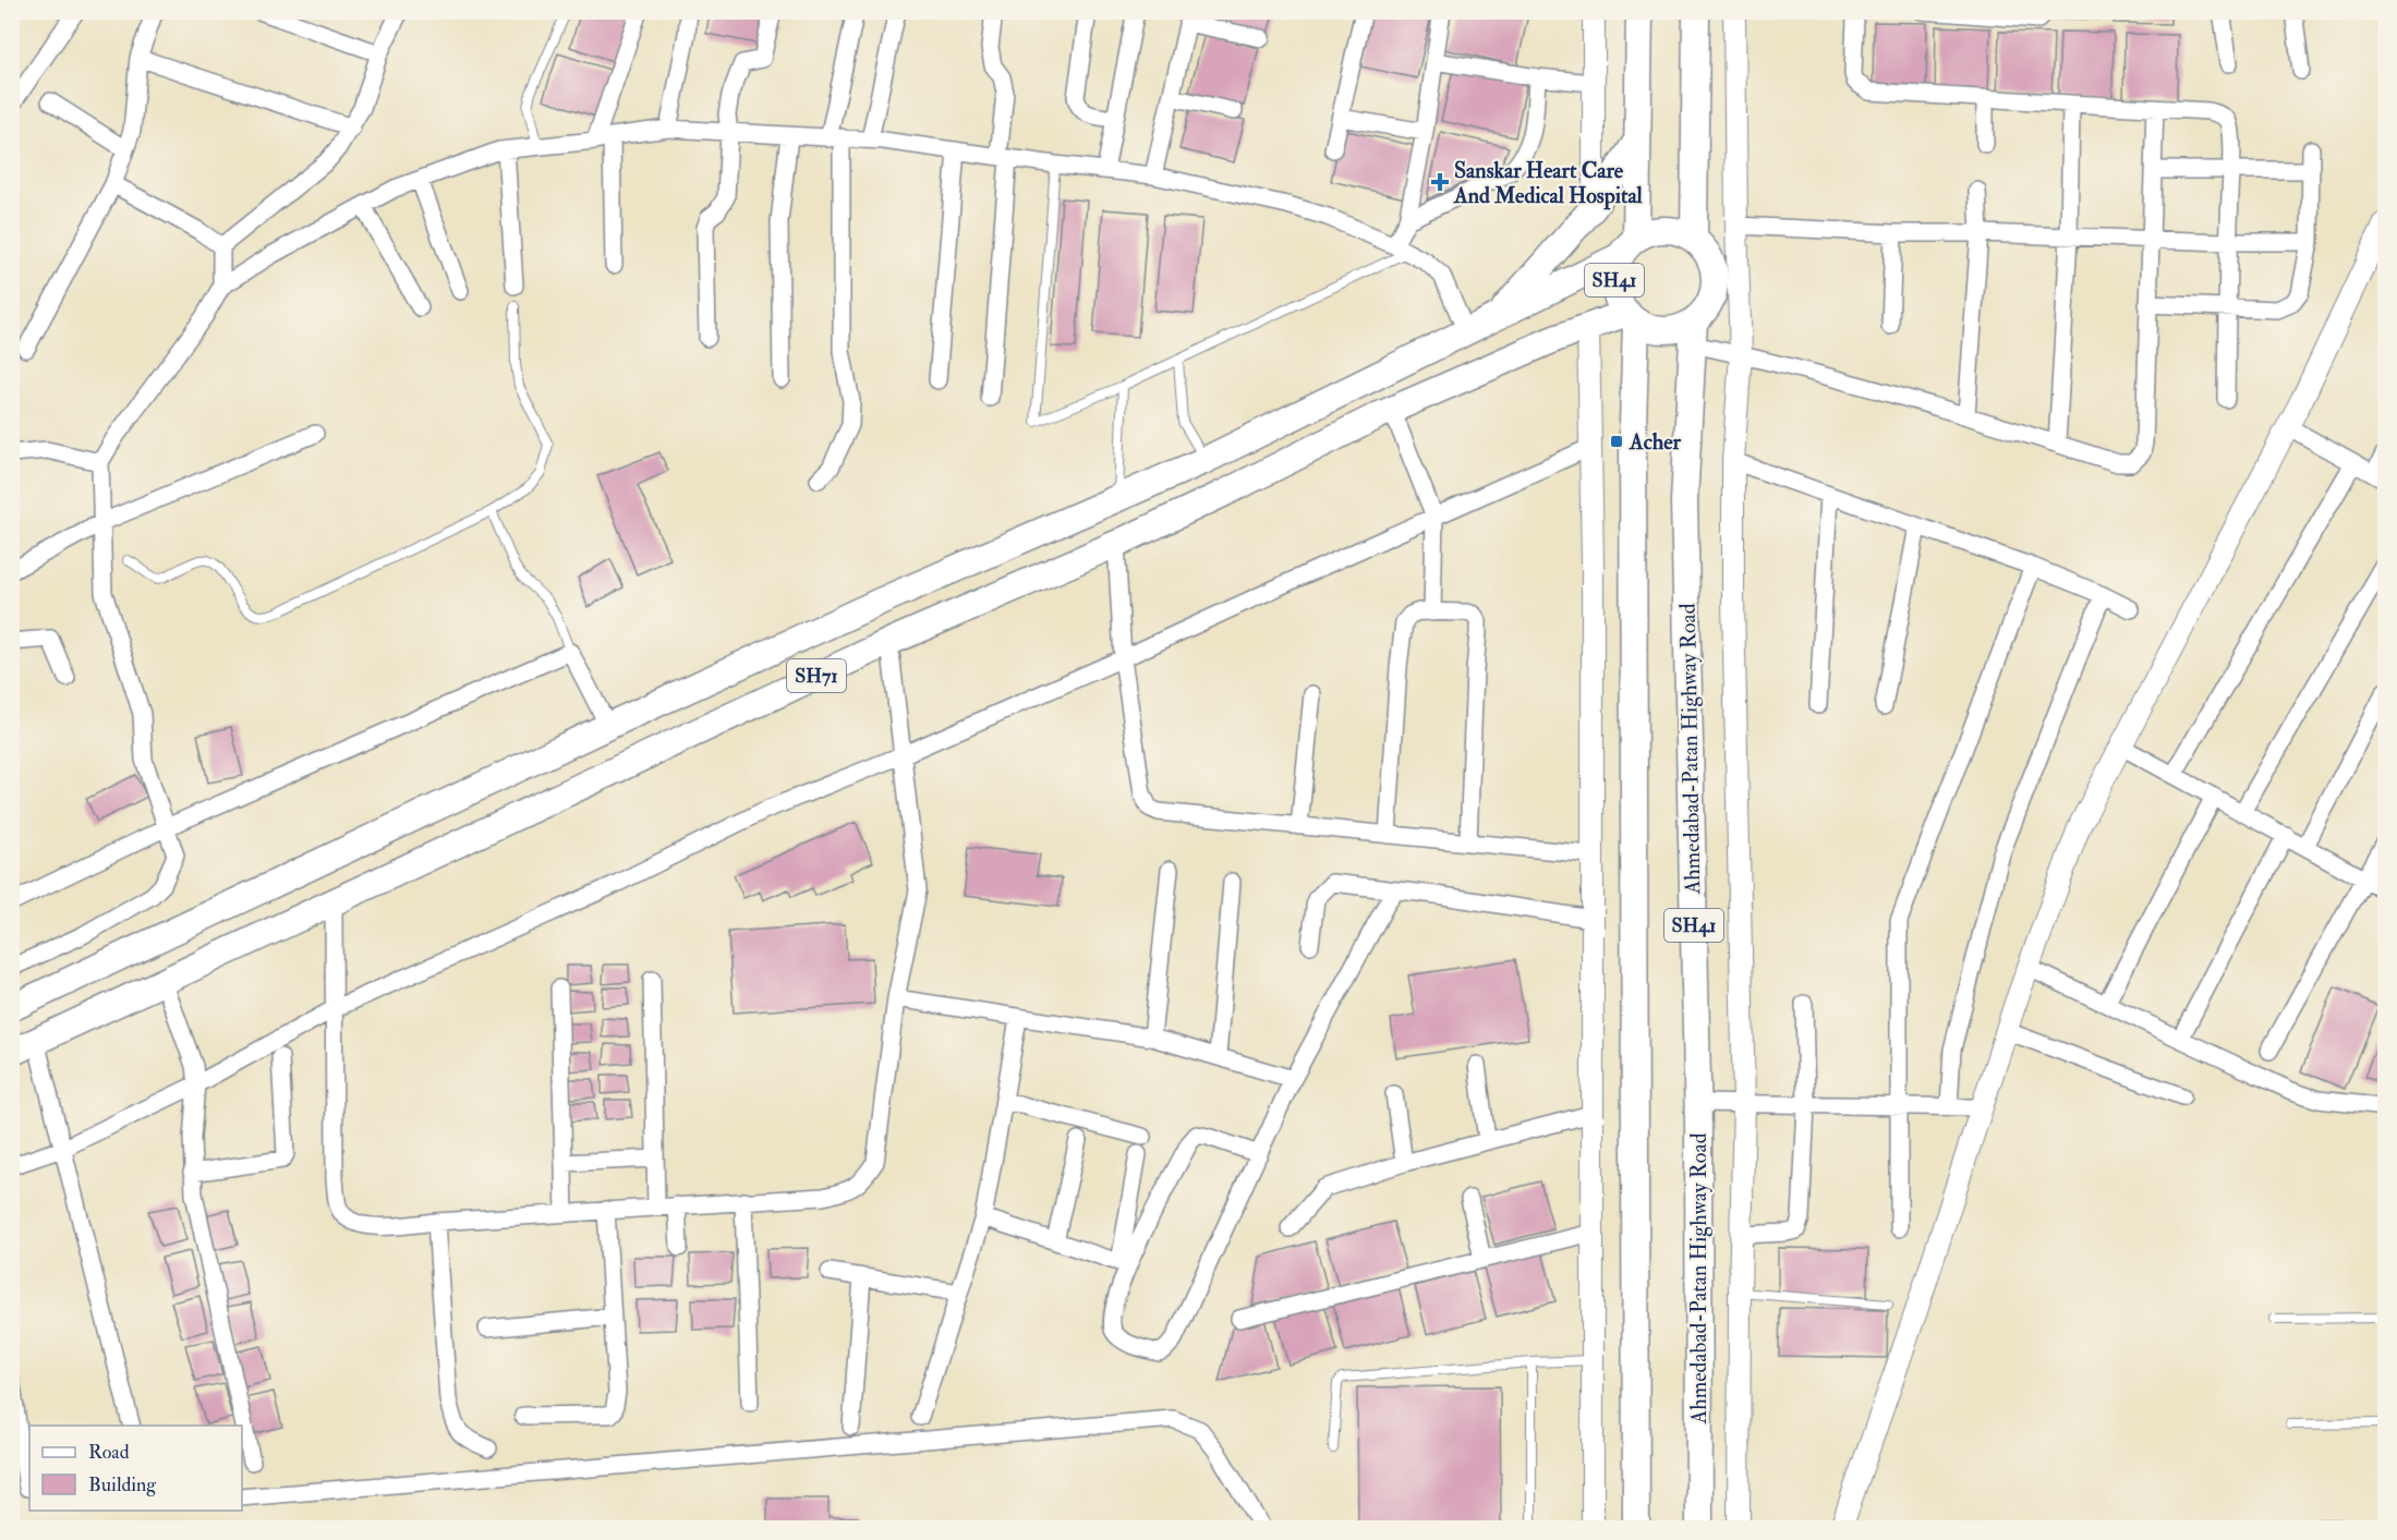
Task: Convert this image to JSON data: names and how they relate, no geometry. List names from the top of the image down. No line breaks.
{"streets":{"main road":["SH41","SH71","Ahmedabad-Patan Highway Road"]},"crossings":[["SH41","SH71"],["SH41","Ahmedabad-Patan Highway Road"],["SH71","Ahmedabad-Patan Highway Road"]],"places":{"health":["Sanskar Heart Care And Medical Hospital"],"transit":["Acher"]},"legend":["Road","Building"]}
